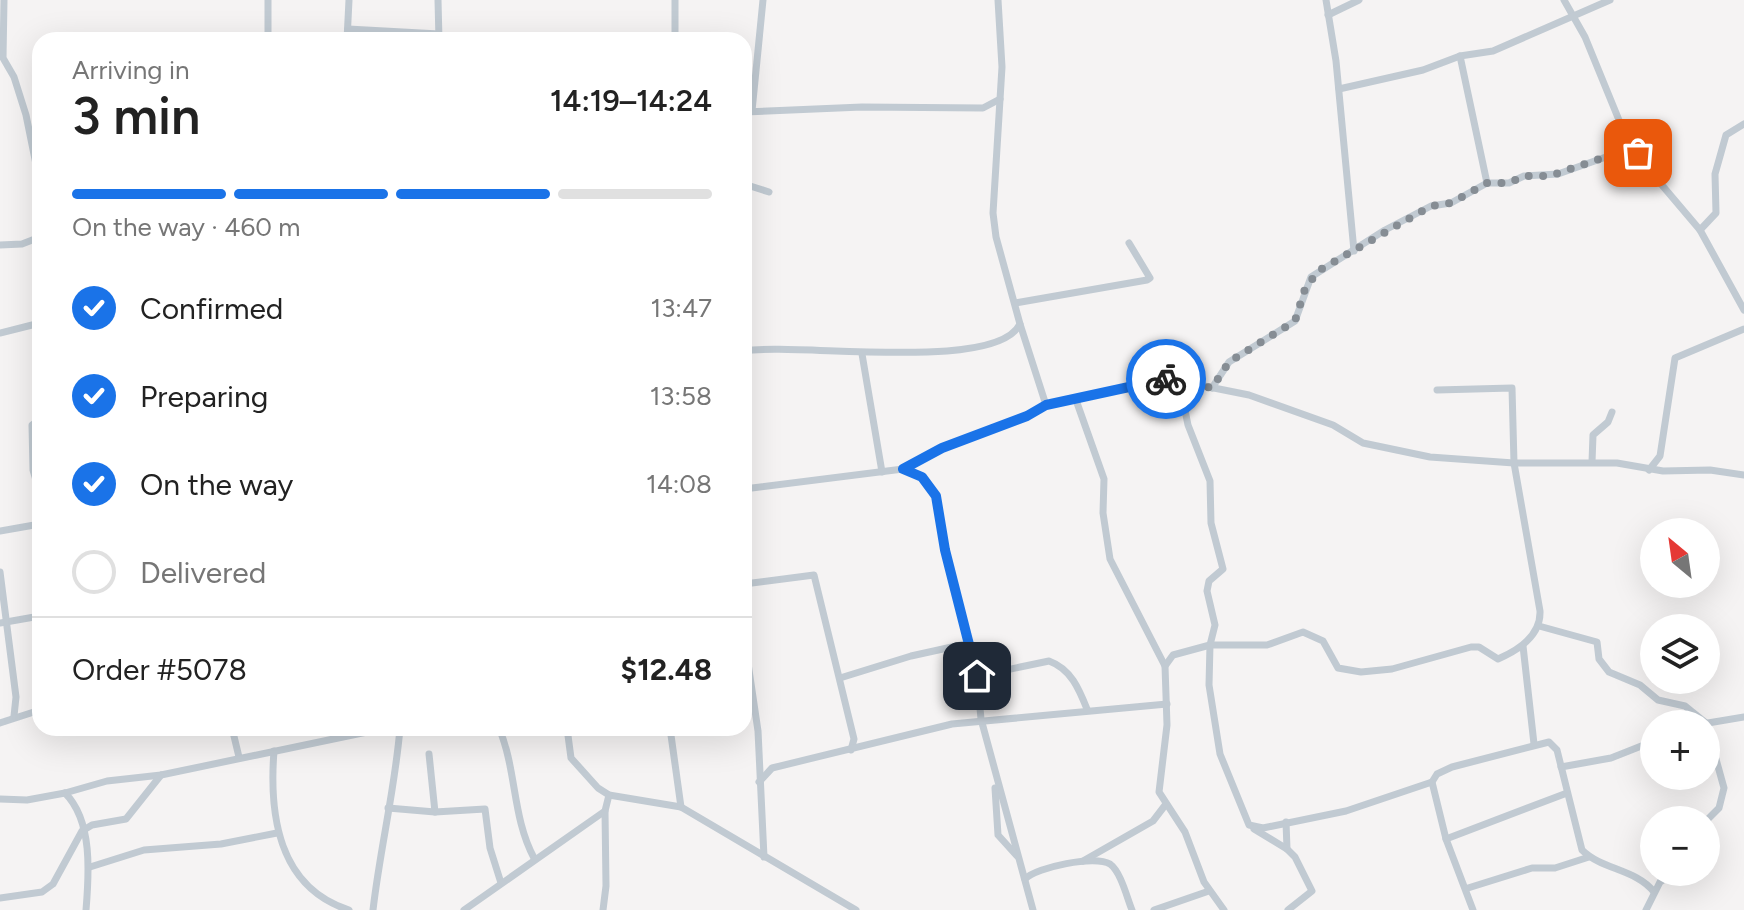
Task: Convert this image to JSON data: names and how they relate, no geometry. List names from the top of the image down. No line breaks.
{"north":"top left","page":{"heading":["3 min","Arriving in","14:19–14:24"],"panel":["Order #5078","$12.48"],"bar":"On the way · 460 m","list":[["Confirmed","13:47"],["Preparing","13:58"],["On the way","14:08"],"Delivered"],"map_buttons":["+","−"]}}
